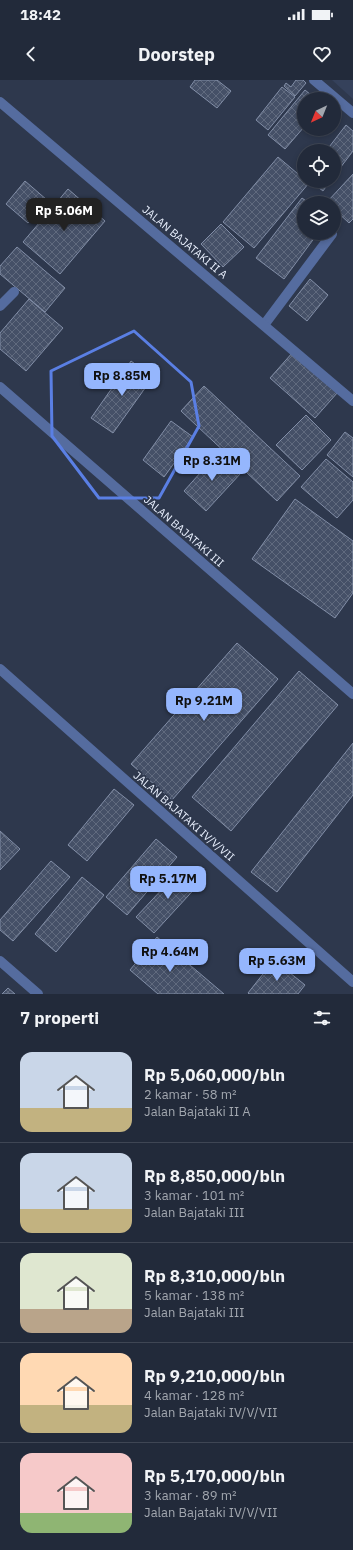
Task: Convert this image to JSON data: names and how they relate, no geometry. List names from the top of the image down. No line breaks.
{"streets":{"street":["JALAN BAJATAKI II A","JALAN BAJATAKI III","JALAN BAJATAKI IV/V/VII"]},"north":"bottom left","page":{"status":"18:42","header":"Doorstep","price":["Rp 5.06M","Rp 8.85M","Rp 8.31M","Rp 9.21M","Rp 5.17M","Rp 4.64M","Rp 5.63M"],"heading":"7 properti","list":[{"name":"Rp 5,060,000/bln","note":"2 kamar · 58 m² · Jalan Bajataki II A"},{"name":"Rp 8,850,000/bln","note":"3 kamar · 101 m² · Jalan Bajataki III"},{"name":"Rp 8,310,000/bln","note":"5 kamar · 138 m² · Jalan Bajataki III"},{"name":"Rp 9,210,000/bln","note":"4 kamar · 128 m² · Jalan Bajataki IV/V/VII"},{"name":"Rp 5,170,000/bln","note":"3 kamar · 89 m² · Jalan Bajataki IV/V/VII"}]}}
